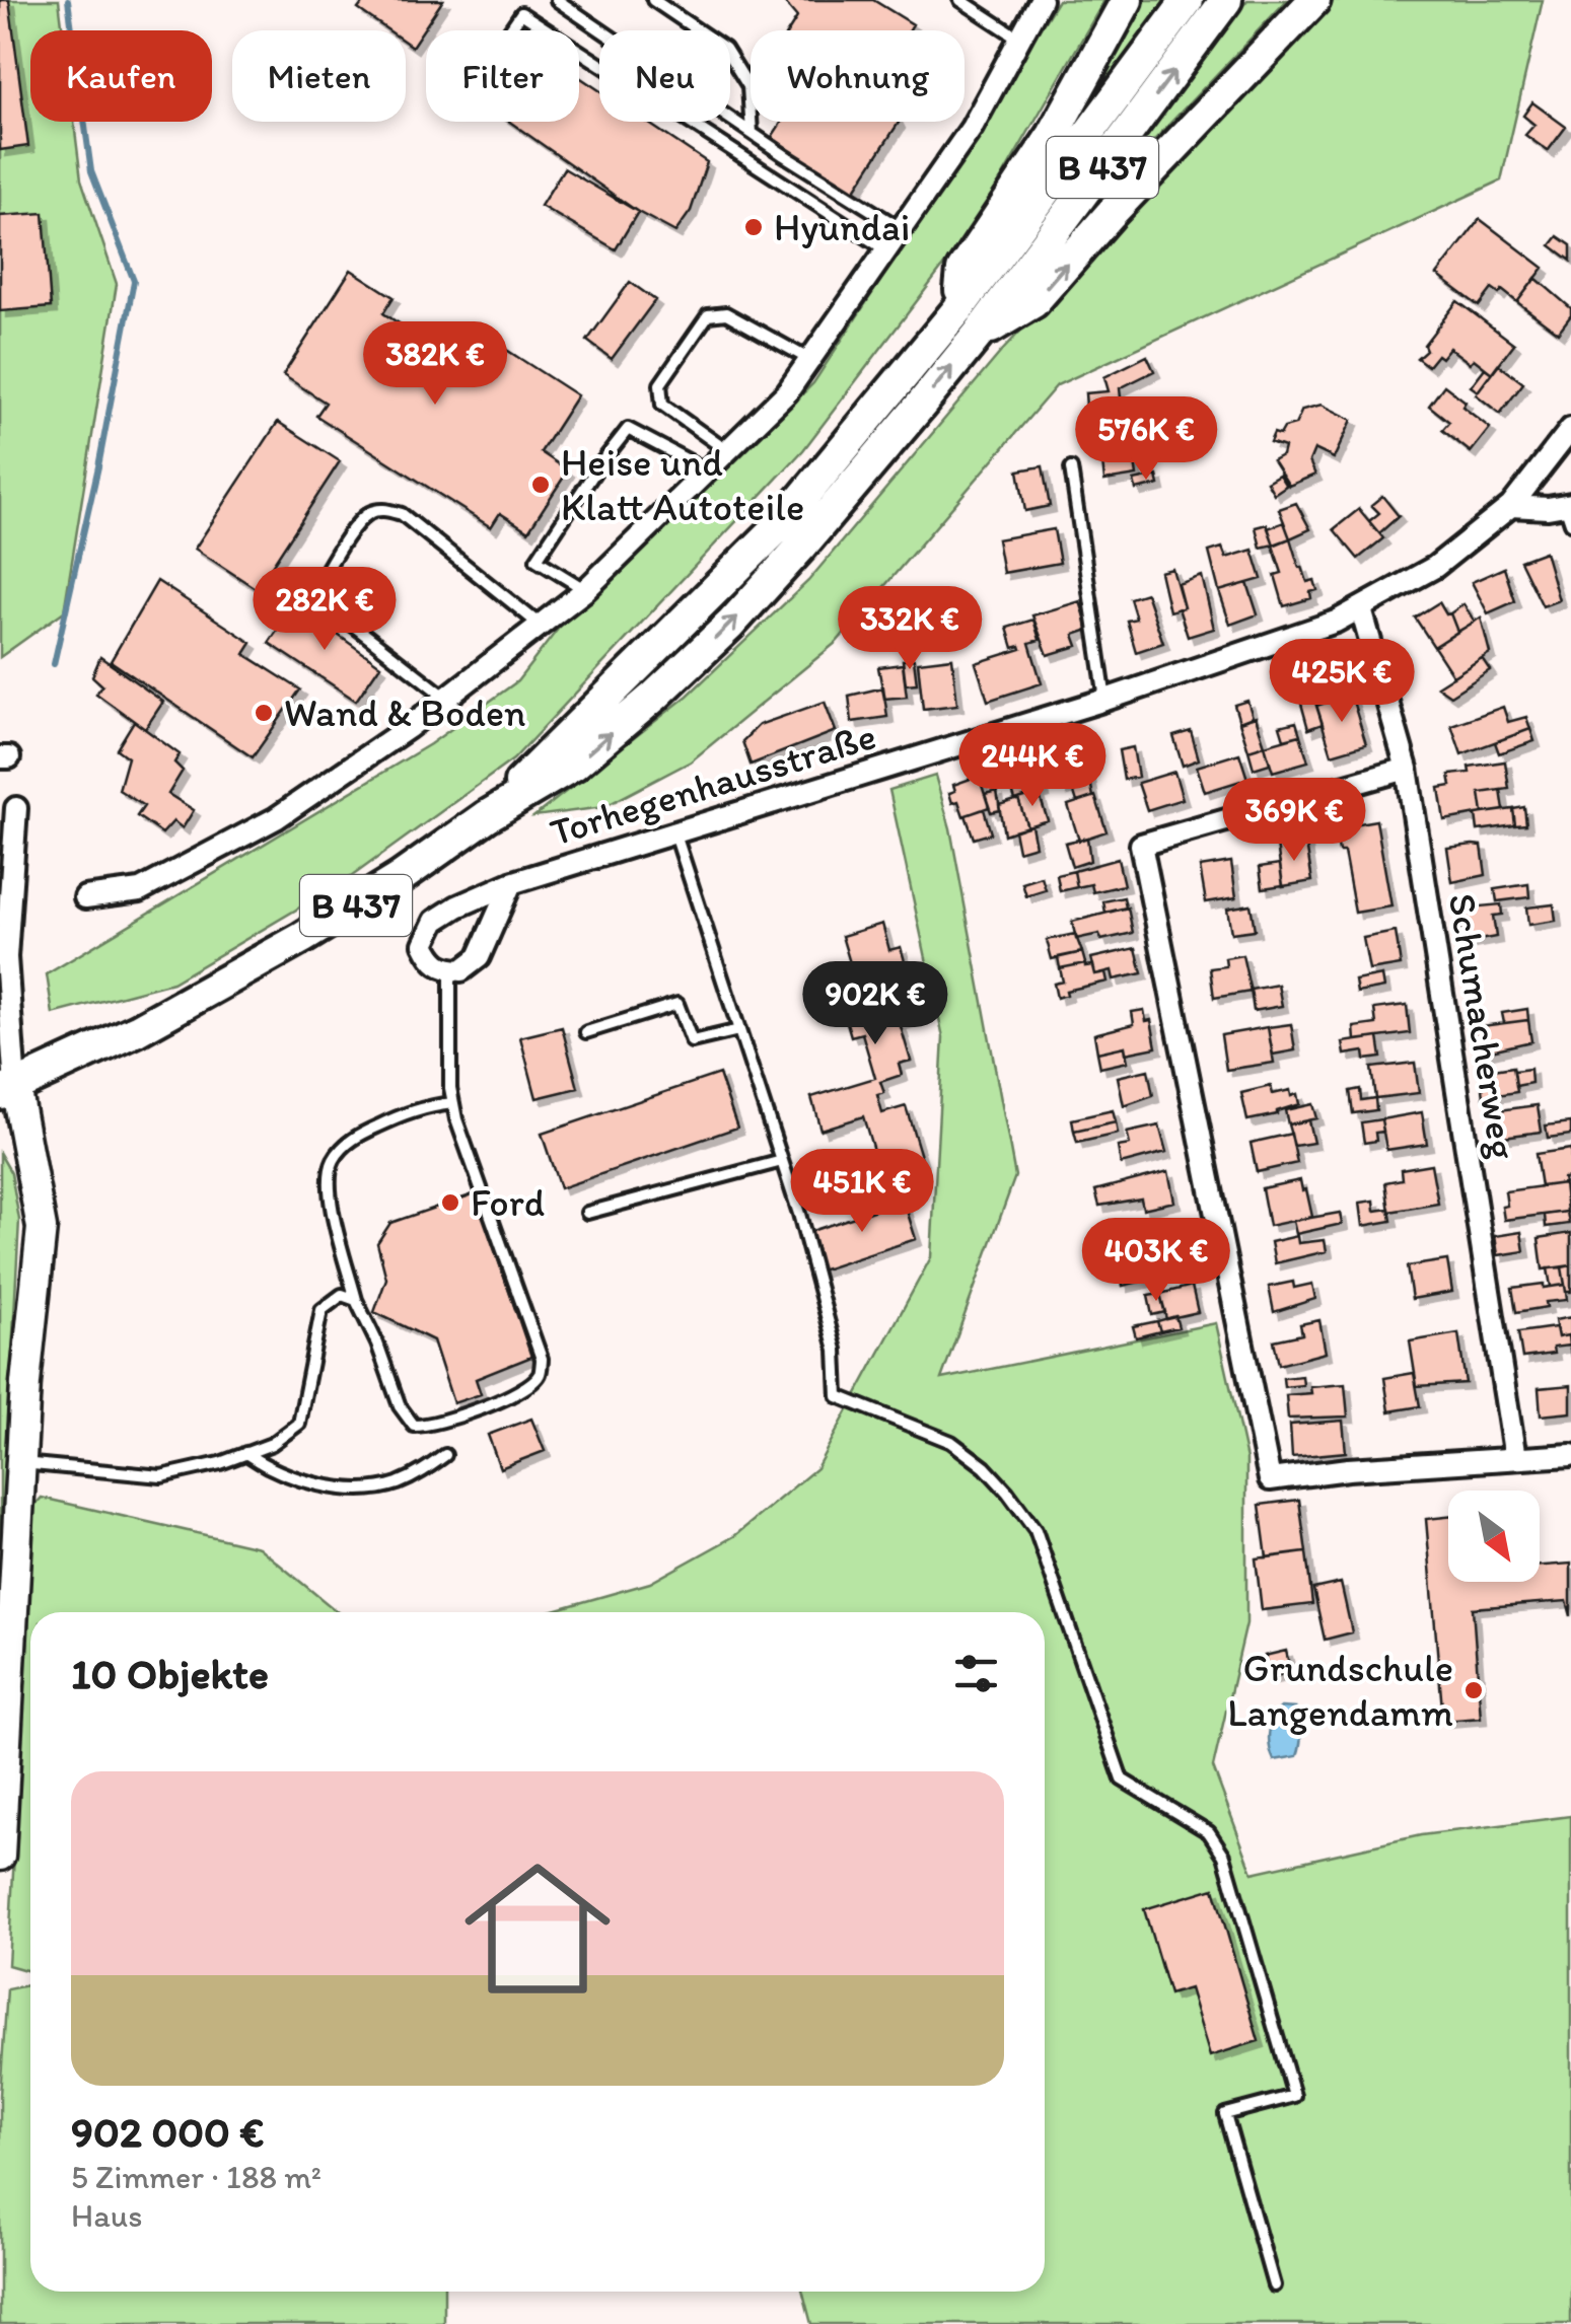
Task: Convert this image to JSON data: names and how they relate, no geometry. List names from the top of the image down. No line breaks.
{"streets":{"main road":["B 437"],"street":["Torhegenhausstraße","Schumacherweg"]},"crossings":[["Torhegenhausstraße","Schumacherweg"]],"places":["Hyundai","Heise und Klatt Autoteile","Wand & Boden","Ford","Grundschule Langendamm"],"north":"bottom right","page":{"chip":["Kaufen","Mieten","Filter","Neu","Wohnung"],"price":["382K €","576K €","282K €","332K €","425K €","244K €","369K €","902K €","451K €","403K €"],"heading":"10 Objekte","list":[{"name":"902 000 €","note":"5 Zimmer · 188 m² · Haus"}]}}
